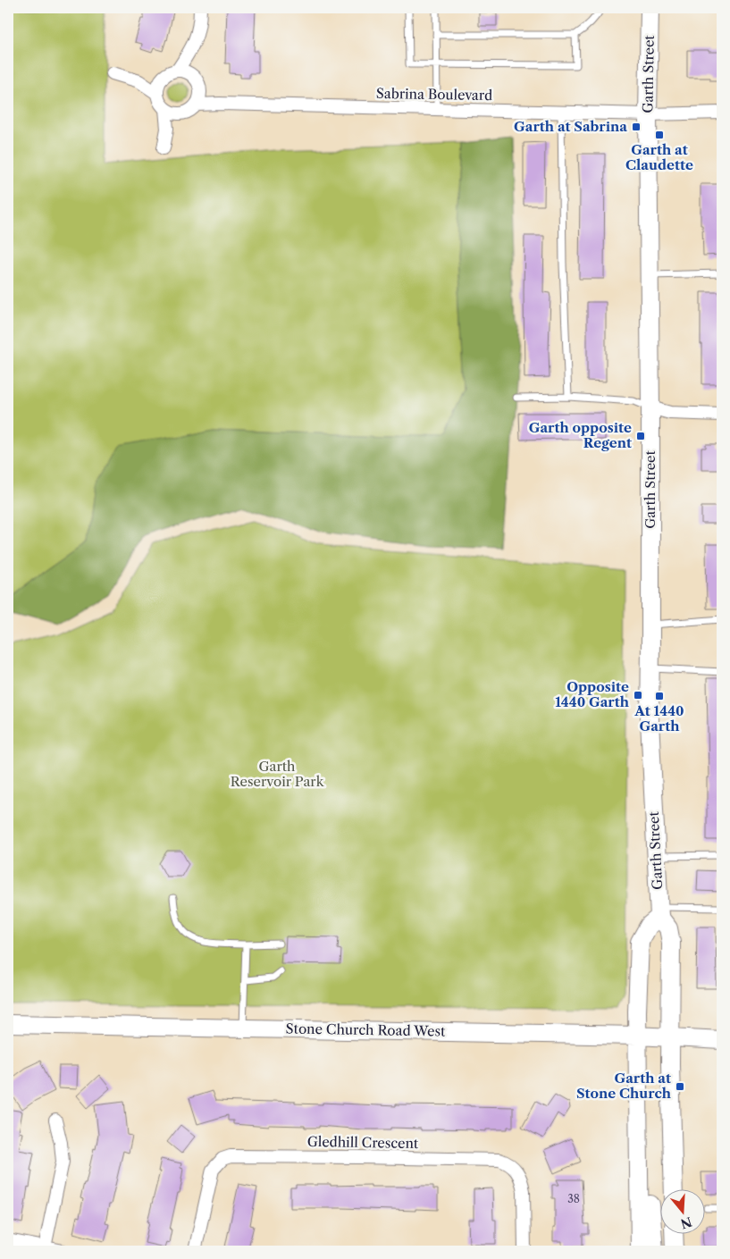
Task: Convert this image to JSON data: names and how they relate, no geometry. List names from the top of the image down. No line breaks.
{"streets":{"main road":["Garth Street","Stone Church Road West"],"street":["Sabrina Boulevard","Gledhill Crescent"]},"crossings":[["Garth Street","Sabrina Boulevard"],["Garth Street","Stone Church Road West"]],"parks":["Garth Reservoir Park"],"places":{"transit":["Garth at Sabrina","Garth at Claudette","Garth opposite Regent","Opposite 1440 Garth","At 1440 Garth","Garth at Stone Church"]},"house_numbers":["38"],"north":"bottom"}
